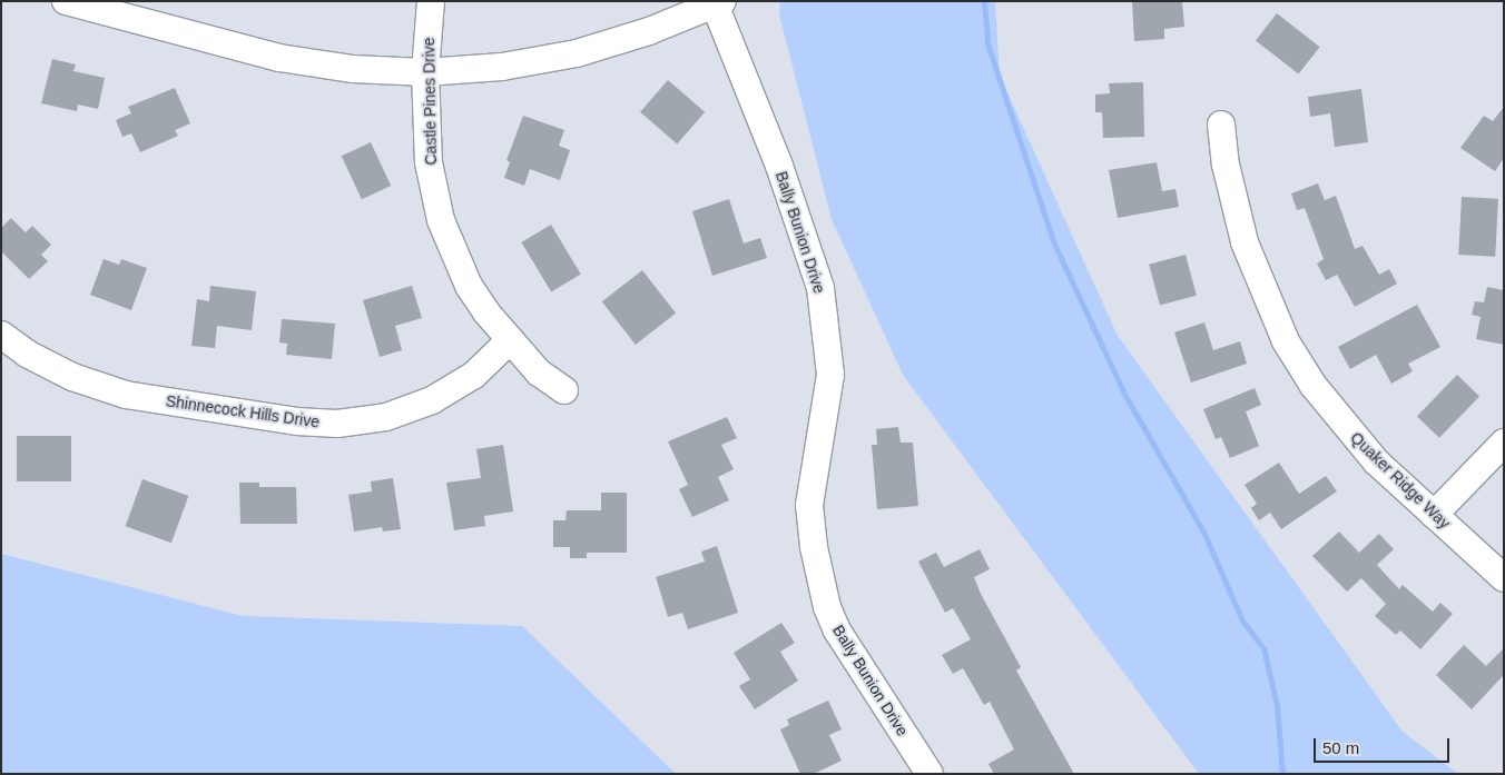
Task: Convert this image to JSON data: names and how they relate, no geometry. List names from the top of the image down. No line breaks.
{"streets":{"street":["Castle Pines Drive","Bally Bunion Drive","Shinnecock Hills Drive","Quaker Ridge Way"]},"crossings":[["Castle Pines Drive","Shinnecock Hills Drive"]],"scale_bar":"50 m"}
